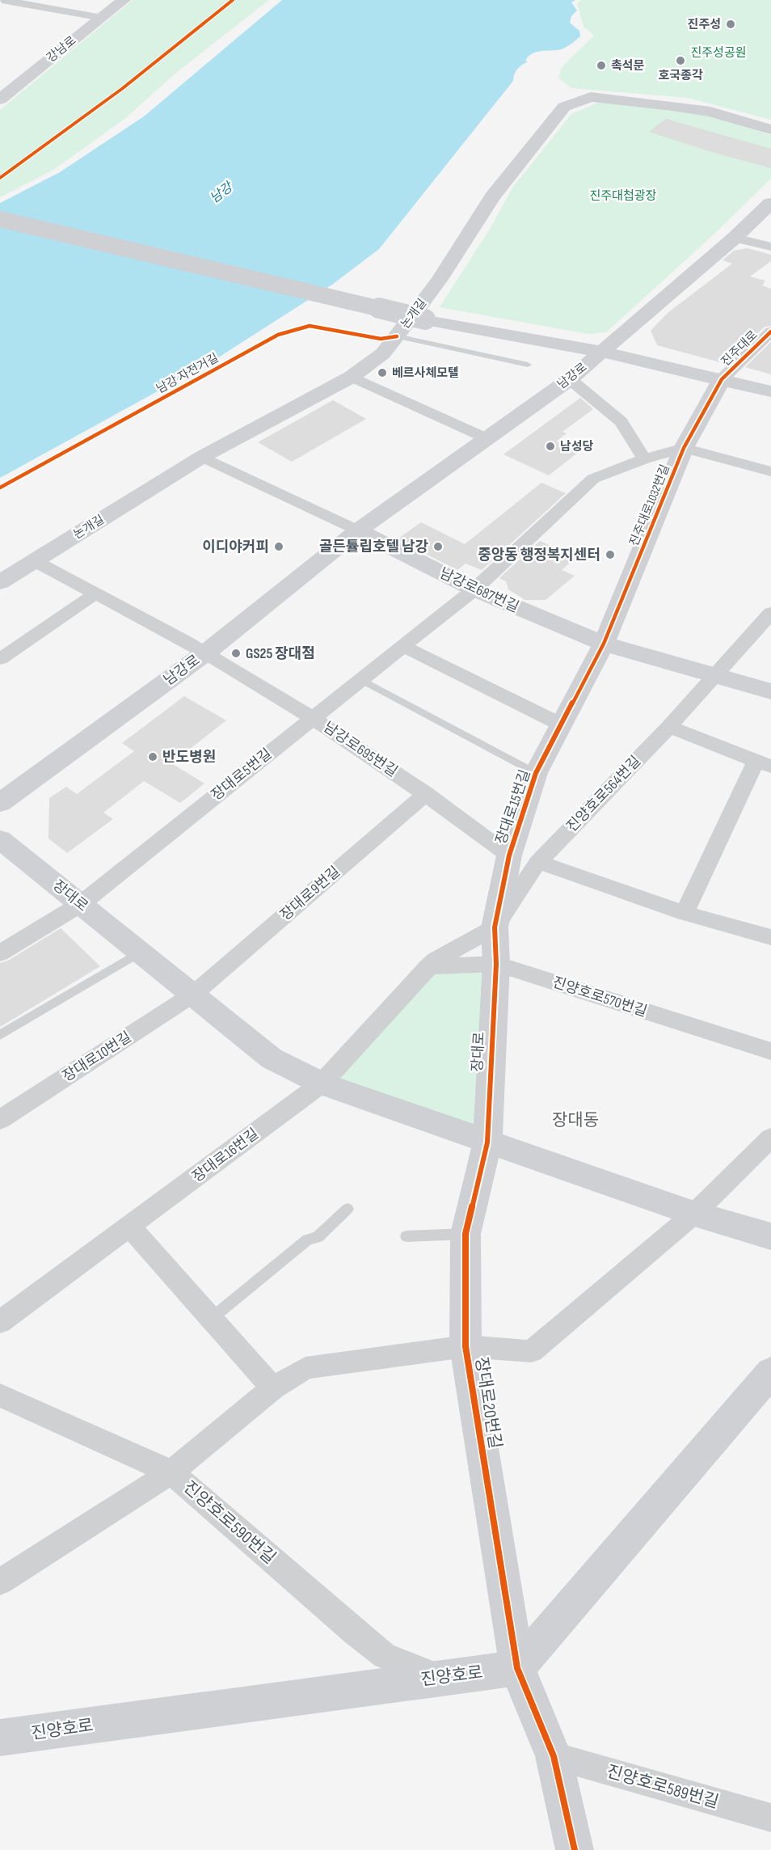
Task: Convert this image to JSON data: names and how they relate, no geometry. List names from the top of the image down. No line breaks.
{"streets":{"street":["강남로","논개길","진주대로","남강로","진주대로1032번길","남강로687번길","남강로695번길","장대로5번길","진양호로564번길","장대로15번길","장대로9번길","장대로","진양호로570번길","장대로10번길","장대로16번길","장대로20번길","진양호로590번길","진양호로","진양호로589번길"],"cycle path":["남강 자전거길"]},"crossings":[["논개길","남강로695번길"],["진주대로","진주대로1032번길"],["남강로","남강로687번길"],["남강로","남강로695번길"],["진주대로1032번길","남강로687번길"],["진주대로1032번길","장대로5번길"],["진주대로1032번길","장대로15번길"],["남강로687번길","장대로5번길"],["남강로687번길","진양호로564번길"],["남강로687번길","장대로15번길"],["남강로695번길","장대로5번길"],["남강로695번길","장대로15번길"],["남강로695번길","장대로9번길"],["장대로5번길","장대로15번길"],["장대로5번길","장대로"],["진양호로564번길","장대로15번길"],["장대로15번길","장대로"],["장대로15번길","진양호로570번길"],["장대로9번길","장대로"],["장대로9번길","장대로10번길"],["장대로","진양호로570번길"],["장대로","장대로10번길"],["장대로","장대로16번길"],["장대로","장대로20번길"],["장대로20번길","진양호로590번길"],["장대로20번길","진양호로"],["진양호로590번길","진양호로"]],"districts":["장대동"],"water":["남강"],"parks":["진주성공원","진주대첩광장"],"places":["진주성","호국종각","촉석문","베르사체모텔","남성당","이디야커피","골든튤립호텔 남강","중앙동 행정복지센터","GS25 장대점","반도병원"]}
